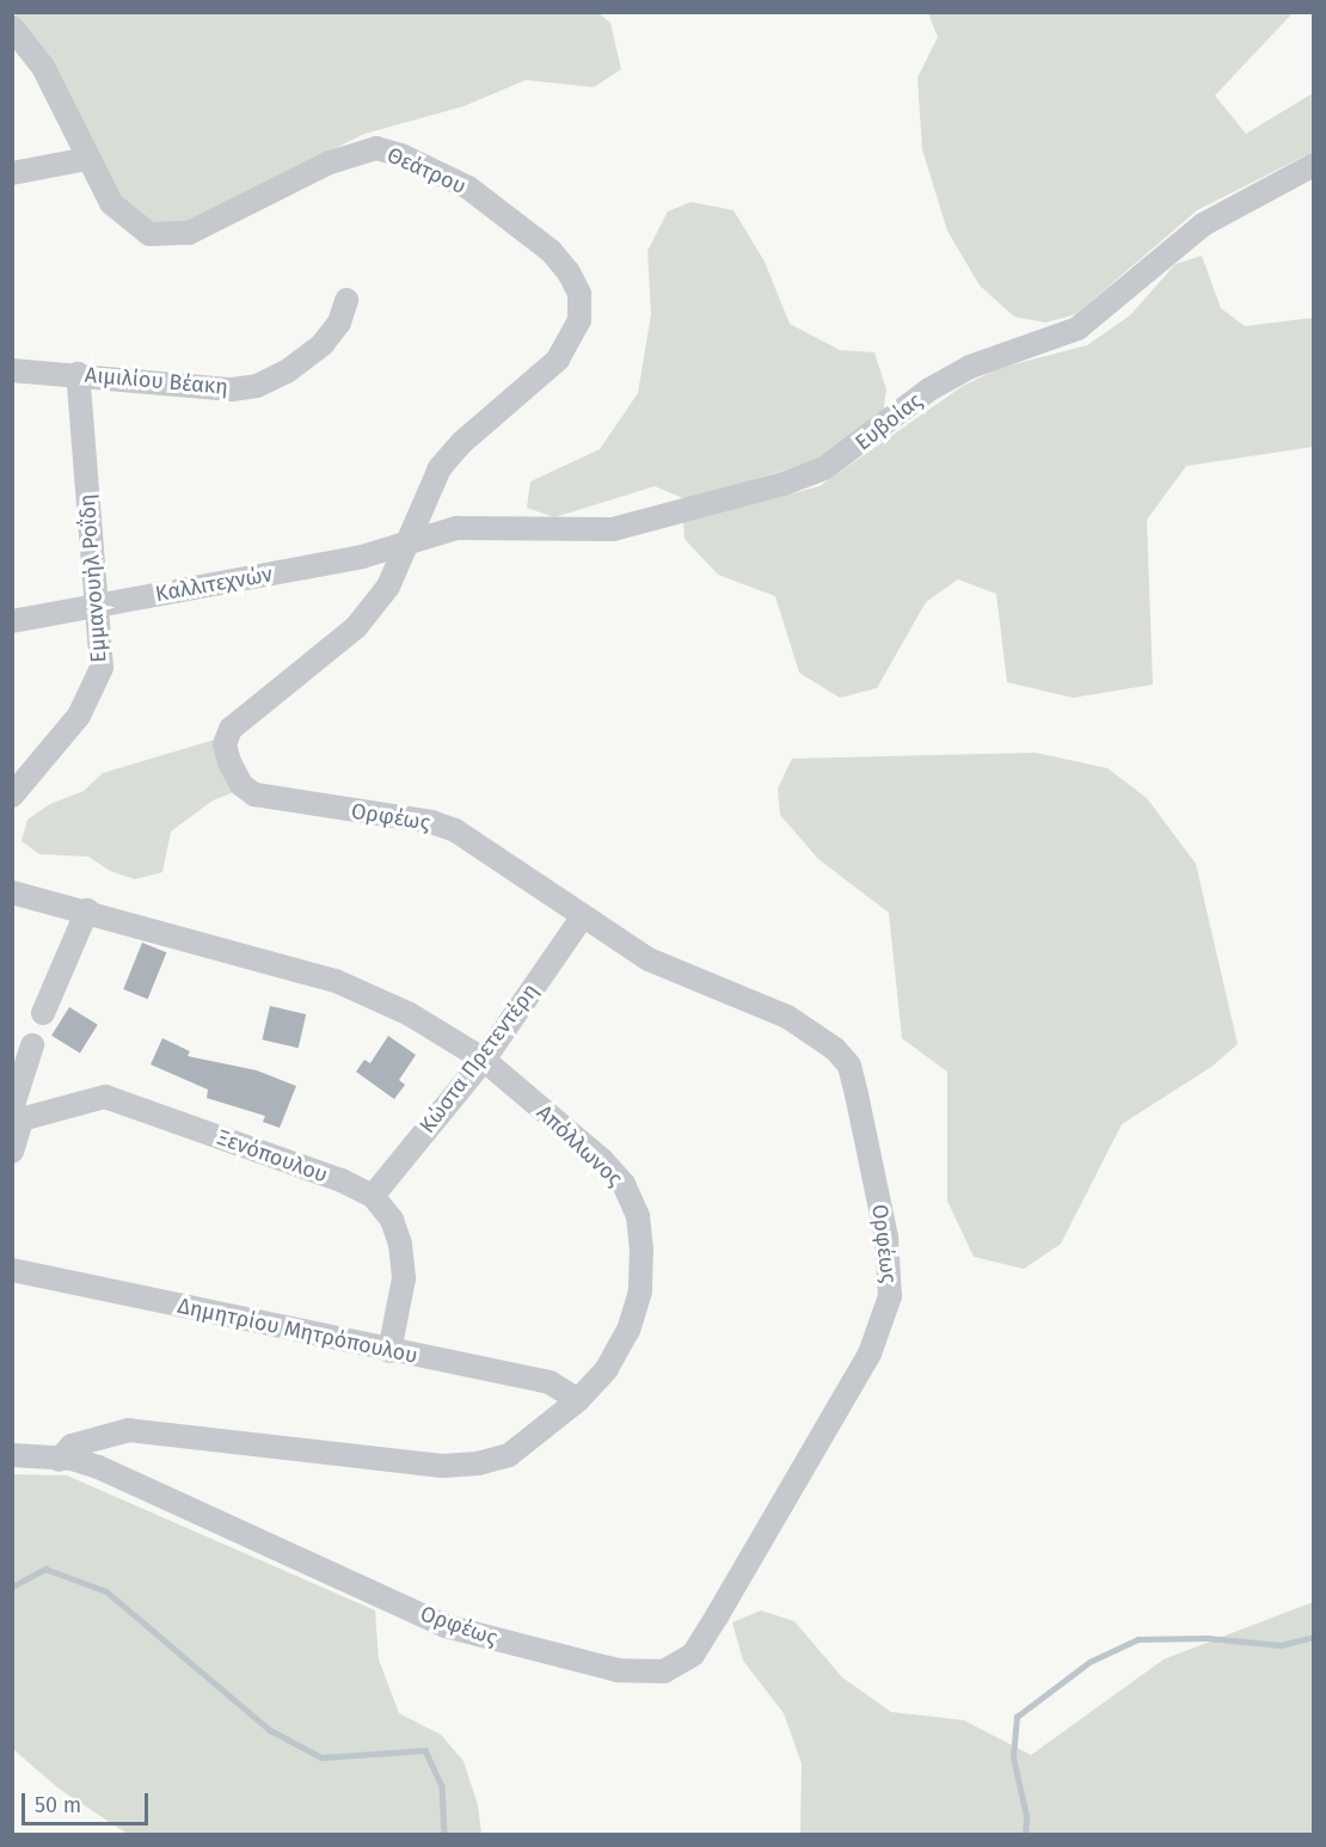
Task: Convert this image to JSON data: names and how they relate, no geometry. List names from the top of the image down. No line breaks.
{"streets":{"street":["Θεάτρου","Αιμιλίου Βέακη","Ευβοίας","Εμμανουήλ Ροΐδη","Καλλιτεχνών","Ορφέως","Κώστα Πρετεντέρη","Απόλλωνος","Ξενόπουλου","Δημητρίου Μητρόπουλου"]},"crossings":[["Θεάτρου","Ευβοίας"],["Θεάτρου","Καλλιτεχνών"],["Θεάτρου","Ορφέως"],["Αιμιλίου Βέακη","Εμμανουήλ Ροΐδη"],["Ευβοίας","Καλλιτεχνών"],["Ευβοίας","Ορφέως"],["Εμμανουήλ Ροΐδη","Καλλιτεχνών"],["Καλλιτεχνών","Ορφέως"],["Ορφέως","Κώστα Πρετεντέρη"],["Ορφέως","Απόλλωνος"],["Κώστα Πρετεντέρη","Απόλλωνος"],["Κώστα Πρετεντέρη","Ξενόπουλου"],["Απόλλωνος","Δημητρίου Μητρόπουλου"],["Ξενόπουλου","Δημητρίου Μητρόπουλου"]],"scale_bar":"50 m"}
